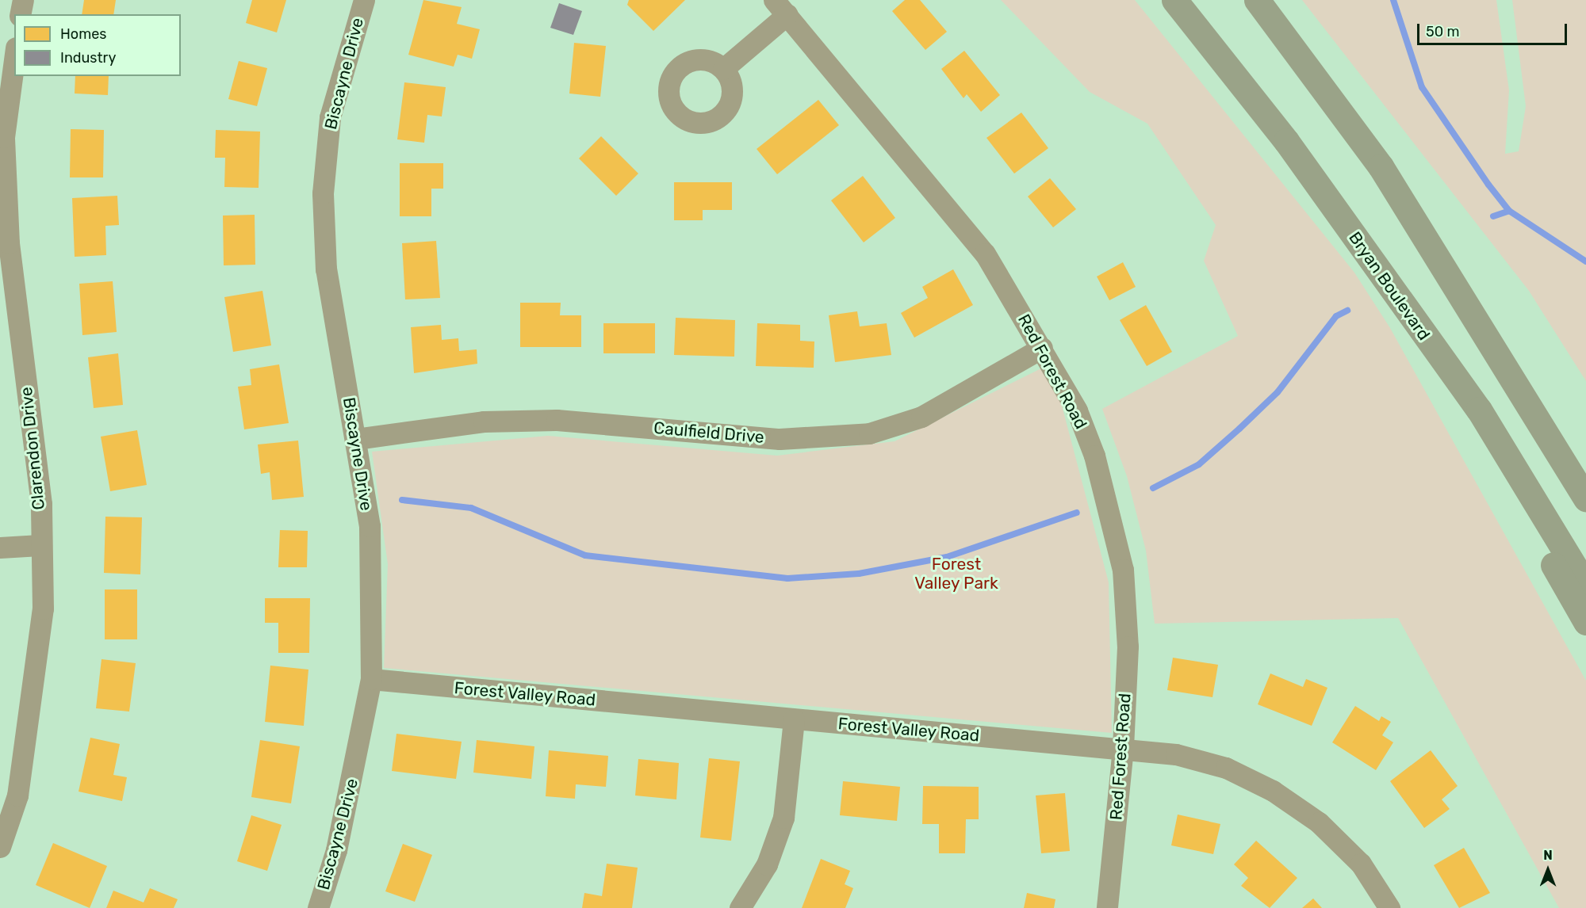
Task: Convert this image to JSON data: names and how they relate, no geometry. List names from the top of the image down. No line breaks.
{"streets":{"highway":["Bryan Boulevard"],"street":["Biscayne Drive","Red Forest Road","Caulfield Drive","Clarendon Drive","Forest Valley Road"]},"crossings":[["Biscayne Drive","Caulfield Drive"],["Biscayne Drive","Forest Valley Road"],["Red Forest Road","Caulfield Drive"],["Red Forest Road","Forest Valley Road"]],"parks":["Forest Valley Park"],"legend":["Homes","Industry"],"scale_bar":"50 m","north":"top"}
